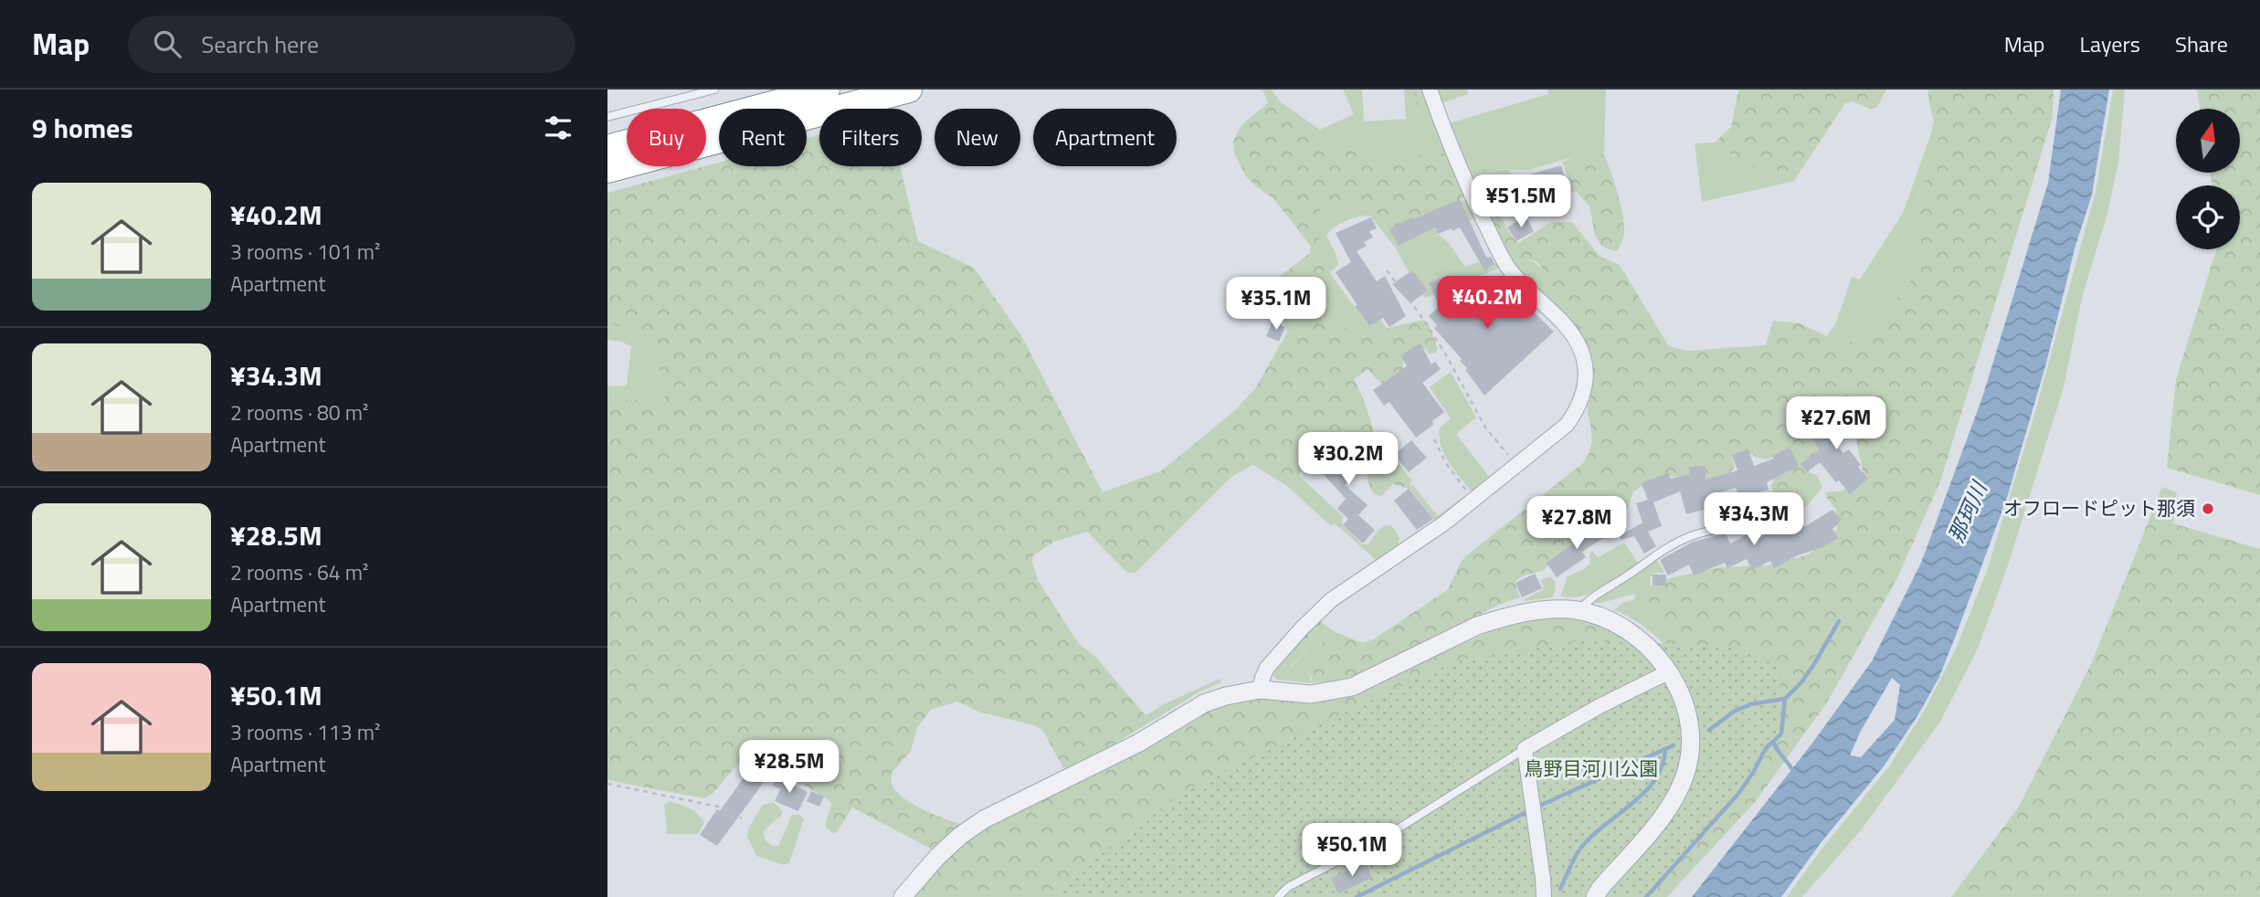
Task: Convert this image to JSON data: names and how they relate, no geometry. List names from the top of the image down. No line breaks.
{"water":["那珂川"],"parks":["鳥野目河川公園"],"places":["オフロードピット那須"],"north":"top","page":{"header":"Map","search":"Search here","nav":["Map","Layers","Share"],"heading":"9 homes","chip":["Buy","Rent","Filters","New","Apartment"],"list":[{"name":"¥40.2M","note":"3 rooms · 101 m² · Apartment"},{"name":"¥34.3M","note":"2 rooms · 80 m² · Apartment"},{"name":"¥28.5M","note":"2 rooms · 64 m² · Apartment"},{"name":"¥50.1M","note":"3 rooms · 113 m² · Apartment"}],"price":["¥51.5M","¥40.2M","¥35.1M","¥27.6M","¥30.2M","¥34.3M","¥27.8M","¥28.5M","¥50.1M"]}}
